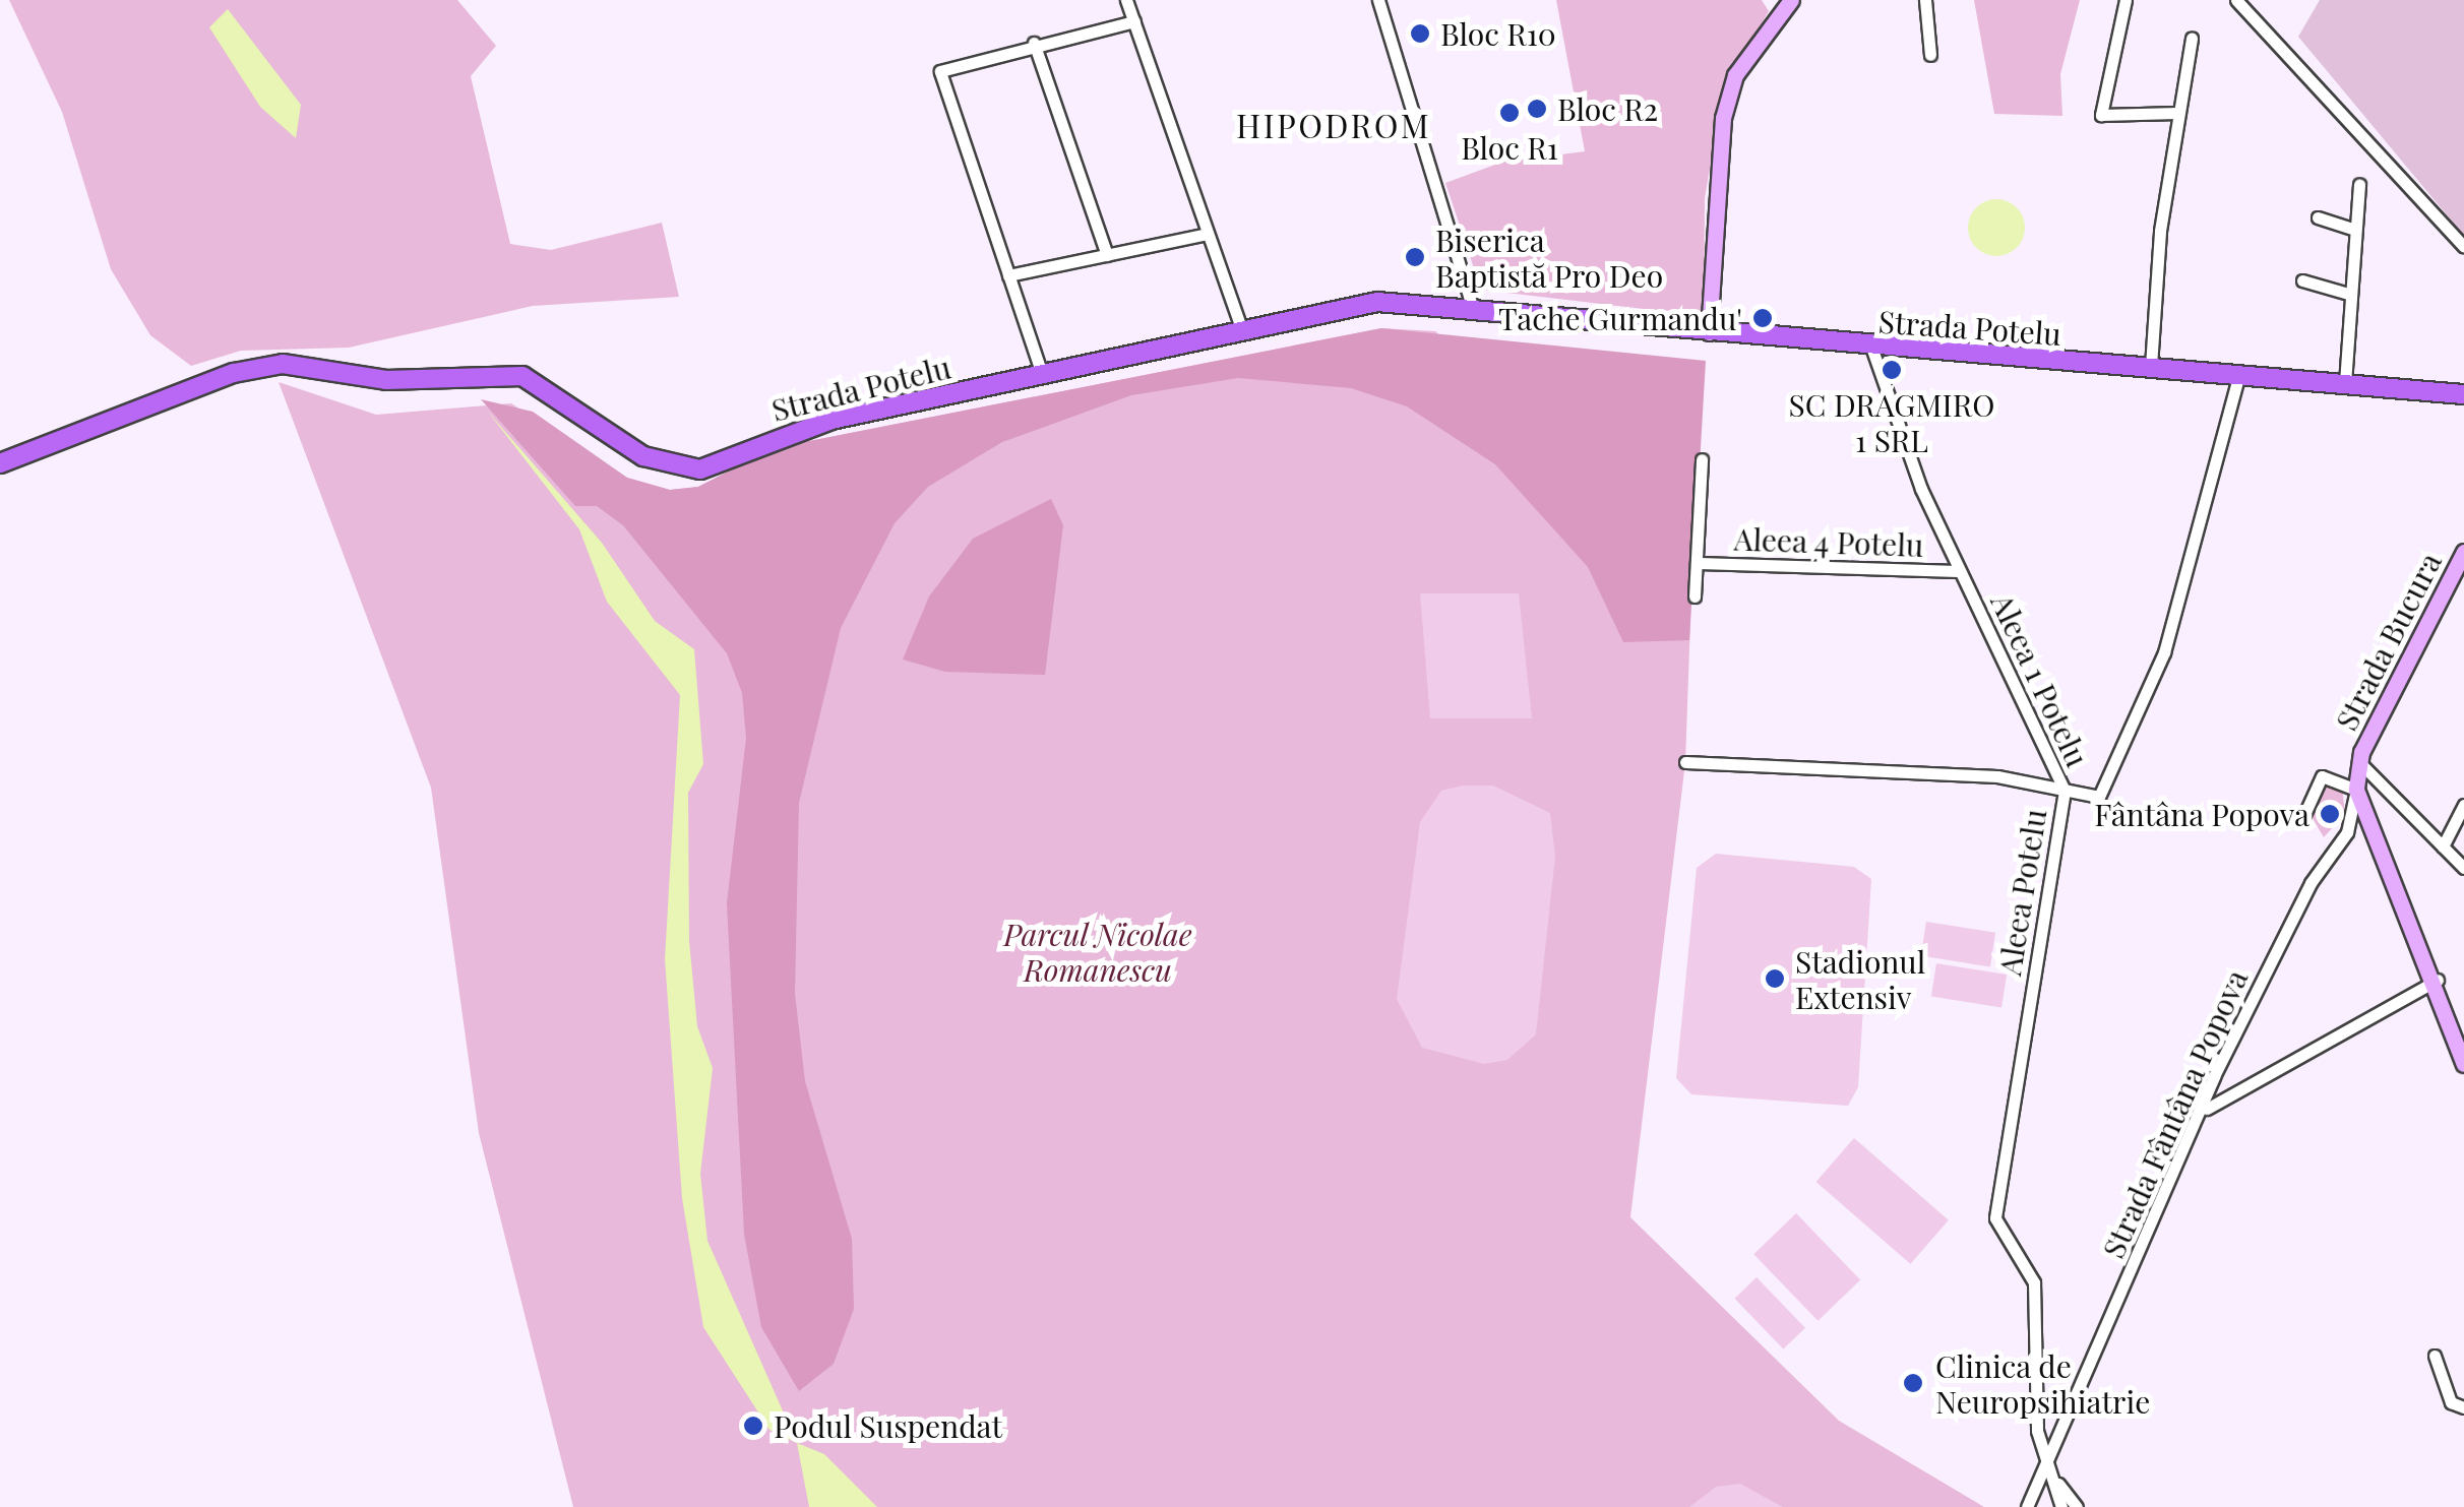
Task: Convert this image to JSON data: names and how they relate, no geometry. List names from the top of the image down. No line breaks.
{"streets":{"main road":["Strada Potelu"],"street":["Aleea 4 Potelu","Strada Bucura","Aleea 1 Potelu","Aleea Potelu","Strada Fântâna Popova"]},"crossings":[["Strada Potelu","Aleea 1 Potelu"],["Strada Potelu","Aleea Potelu"],["Aleea 4 Potelu","Aleea 1 Potelu"],["Strada Bucura","Strada Fântâna Popova"],["Aleea 1 Potelu","Aleea Potelu"],["Aleea Potelu","Strada Fântâna Popova"]],"districts":["HIPODROM"],"parks":["Parcul Nicolae Romanescu"],"places":["Bloc R10","Bloc R2","Bloc R1","Biserica Baptistă Pro Deo","Tache Gurmandu'","SC DRAGMIRO 1 SRL","Fântâna Popova","Stadionul Extensiv","Clinica de Neuropsihiatrie","Podul Suspendat"]}
